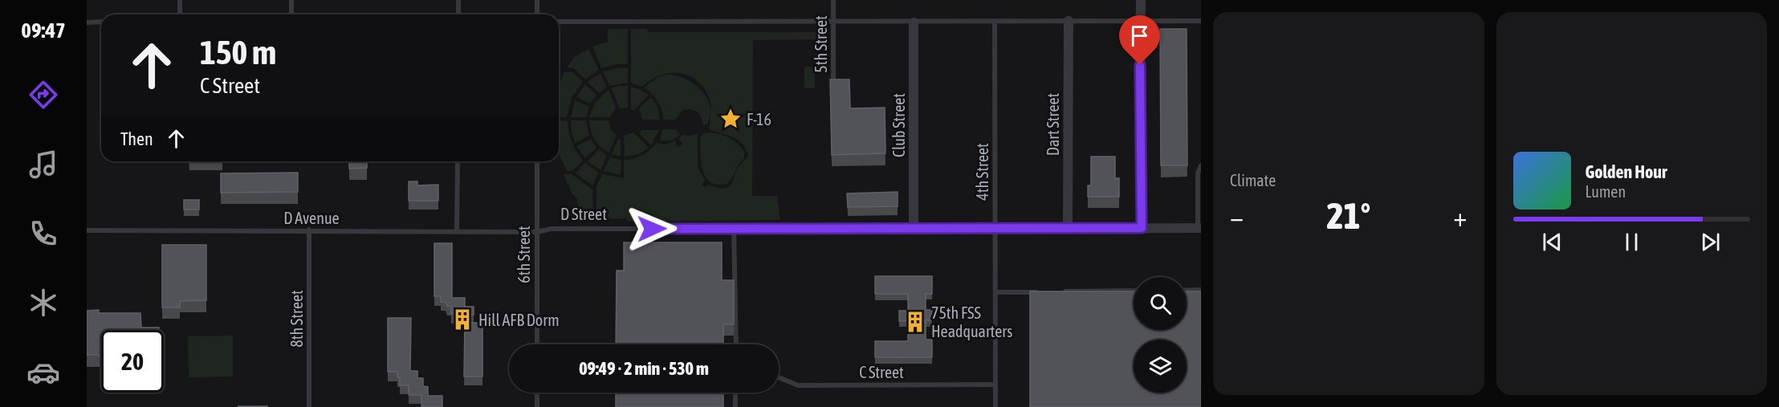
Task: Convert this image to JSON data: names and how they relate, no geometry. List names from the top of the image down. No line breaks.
{"streets":{"street":["Dart Street","Club Street"],"lane":["5th Street","4th Street","D Street","D Avenue","6th Street","8th Street","C Street"]},"crossings":[["Club Street","D Street"],["4th Street","C Street"],["D Street","D Avenue"],["D Street","6th Street"],["D Avenue","6th Street"],["D Avenue","8th Street"]],"places":{"place":["F-16"],"building":["Hill AFB Dorm","75th FSS Headquarters"]},"page":{"tabs":"09:47","tile":"Climate","turn":["150 m","C Street"],"then":"Then","song":["Golden Hour","Lumen"],"heat":["−","21°","+"],"limit":"20","trip":"09:49 · 2 min · 530 m"}}
